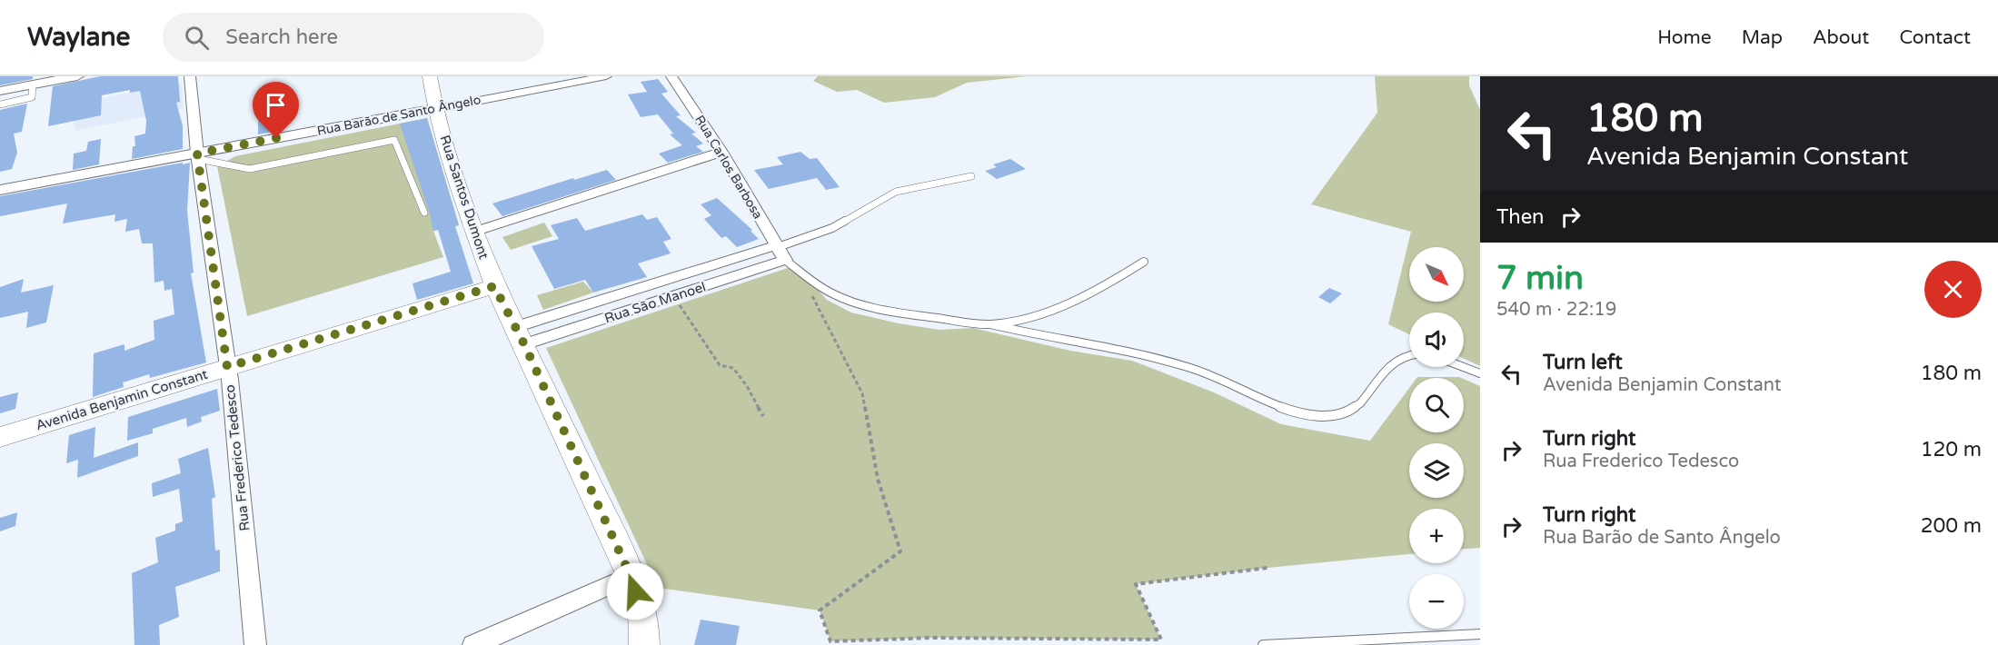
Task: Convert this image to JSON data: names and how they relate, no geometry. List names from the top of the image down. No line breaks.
{"streets":{"main road":["Rua Santos Dumont","Avenida Benjamin Constant"],"street":["Rua Barão de Santo Ângelo","Rua Carlos Barbosa","Rua São Manoel","Rua Frederico Tedesco"]},"crossings":[["Rua Barão de Santo Ângelo","Rua Santos Dumont"],["Rua Barão de Santo Ângelo","Rua Frederico Tedesco"],["Rua Carlos Barbosa","Rua São Manoel"],["Rua Santos Dumont","Rua São Manoel"],["Rua Santos Dumont","Avenida Benjamin Constant"],["Avenida Benjamin Constant","Rua Frederico Tedesco"]],"north":"bottom right","page":{"header":"Waylane","search":"Search here","nav":["Home","Map","About","Contact"],"turn":["180 m","Avenida Benjamin Constant"],"then":"Then","heading":["7 min","540 m · 22:19"],"map_buttons":["+","−"],"list":[{"name":"Turn left","note":"Avenida Benjamin Constant","value":"180 m"},{"name":"Turn right","note":"Rua Frederico Tedesco","value":"120 m"},{"name":"Turn right","note":"Rua Barão de Santo Ângelo","value":"200 m"}]}}
